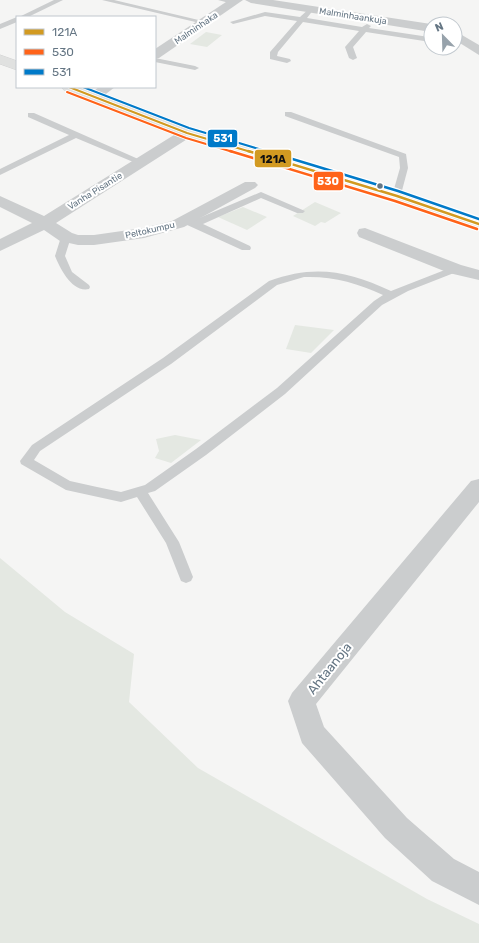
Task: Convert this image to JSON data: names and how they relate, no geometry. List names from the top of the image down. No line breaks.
{"streets":{"street":["Malminhaankuja","Malminhaka","Vanha Pisantie","Peltokumpu","Ahtaanoja"]},"crossings":[["Vanha Pisantie","Peltokumpu"]],"lines":["transit line 121A","transit line 531","transit line 530"],"legend":["121A","530","531"],"north":"top left"}
